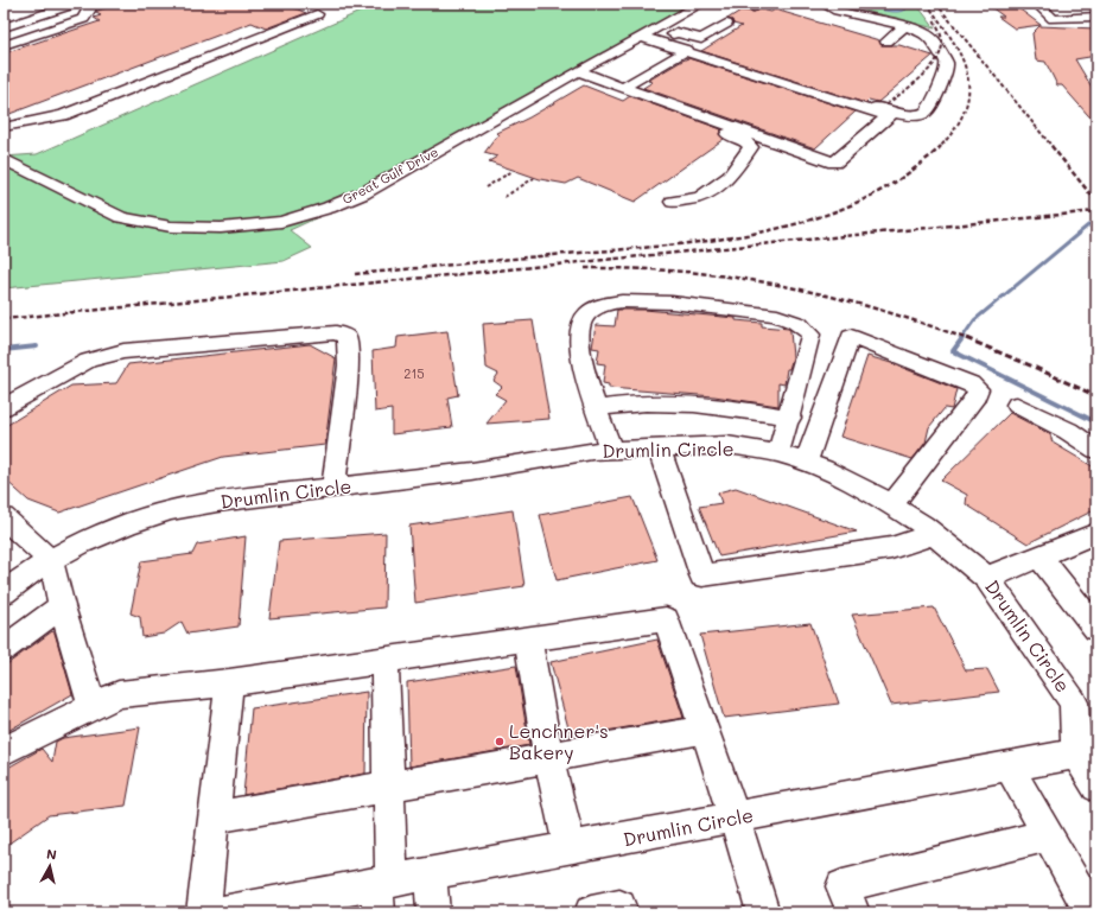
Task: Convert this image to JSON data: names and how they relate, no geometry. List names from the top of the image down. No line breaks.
{"streets":{"street":["Great Gulf Drive","Drumlin Circle"]},"places":["Lenchner's Bakery"],"house_numbers":["215"],"north":"top"}
